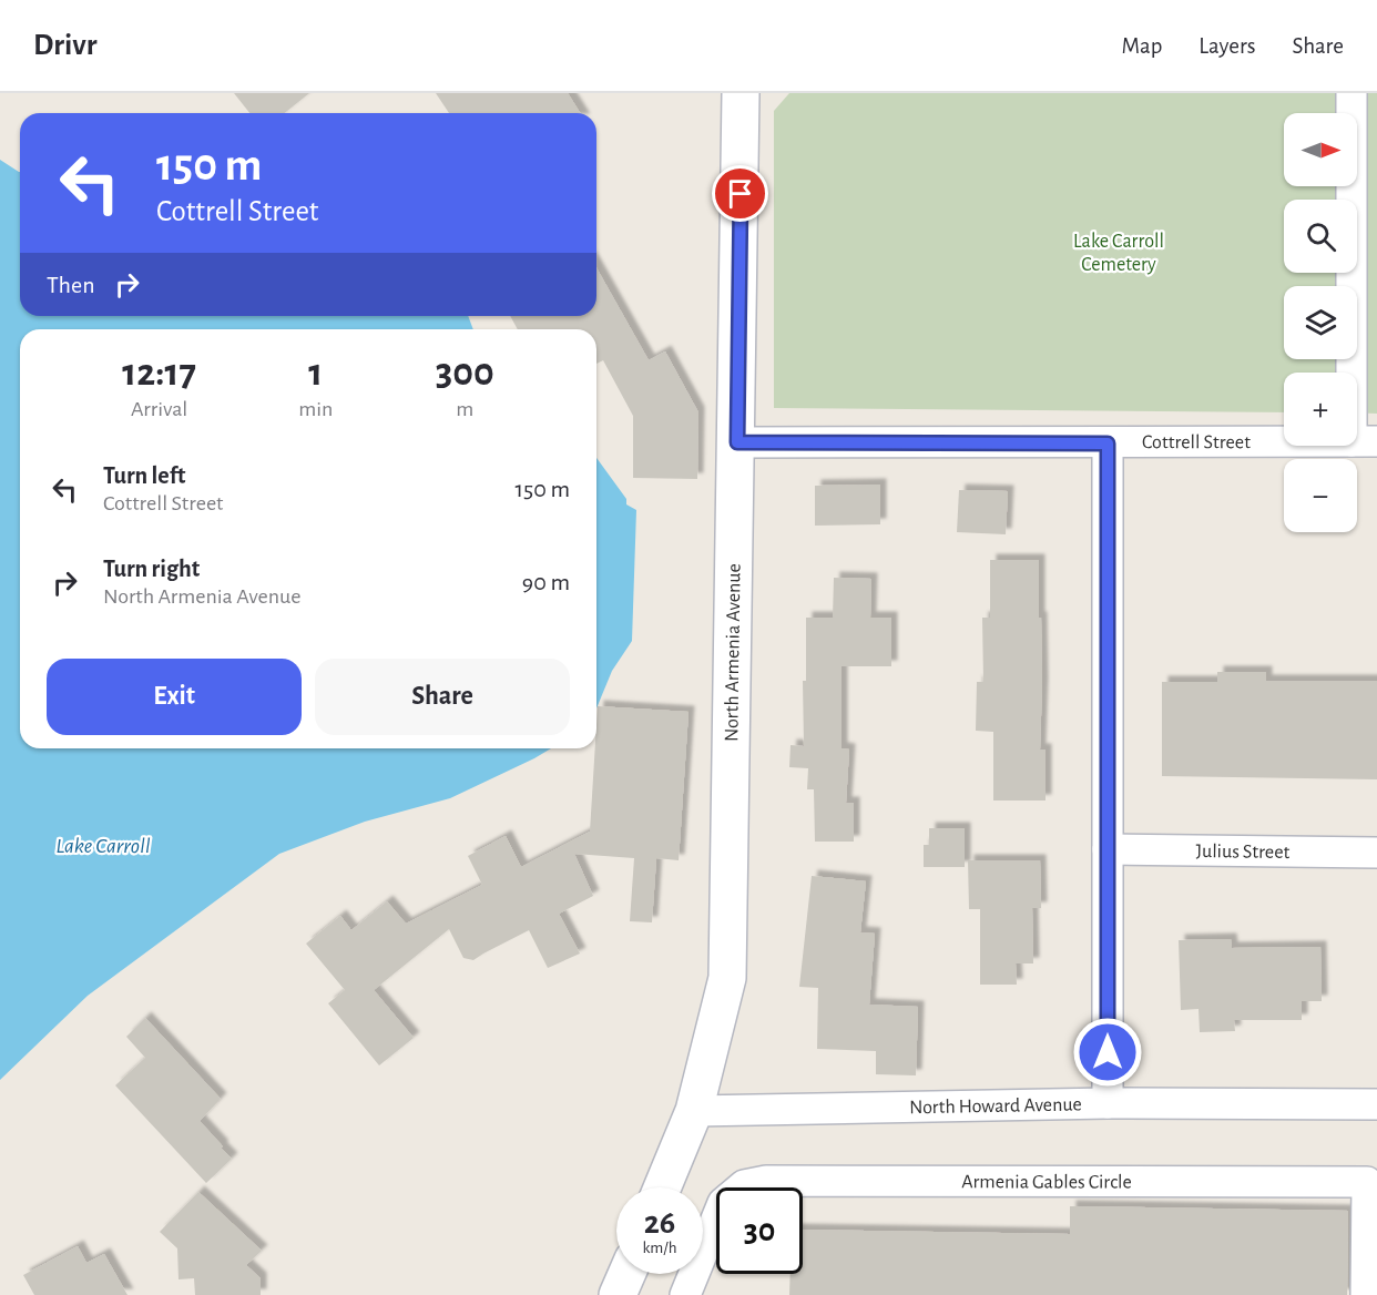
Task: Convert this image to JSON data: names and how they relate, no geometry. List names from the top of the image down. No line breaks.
{"streets":{"main road":["North Armenia Avenue"],"street":["Cottrell Street","Julius Street","North Howard Avenue","Armenia Gables Circle"]},"crossings":[["Cottrell Street","North Armenia Avenue"],["North Armenia Avenue","North Howard Avenue"]],"water":["Lake Carroll"],"parks":["Lake Carroll Cemetery"],"north":"right","page":{"header":"Drivr","nav":["Map","Layers","Share"],"map_buttons":["+","−"],"turn":["150 m","Cottrell Street"],"then":"Then","eta":["12:17","Arrival","1","min","300","m"],"list":[{"name":"Turn left","note":"Cottrell Street","value":"150 m"},{"name":"Turn right","note":"North Armenia Avenue","value":"90 m"}],"buttons":["Exit","Share"],"speed":"26 km/h","limit":"30"}}
